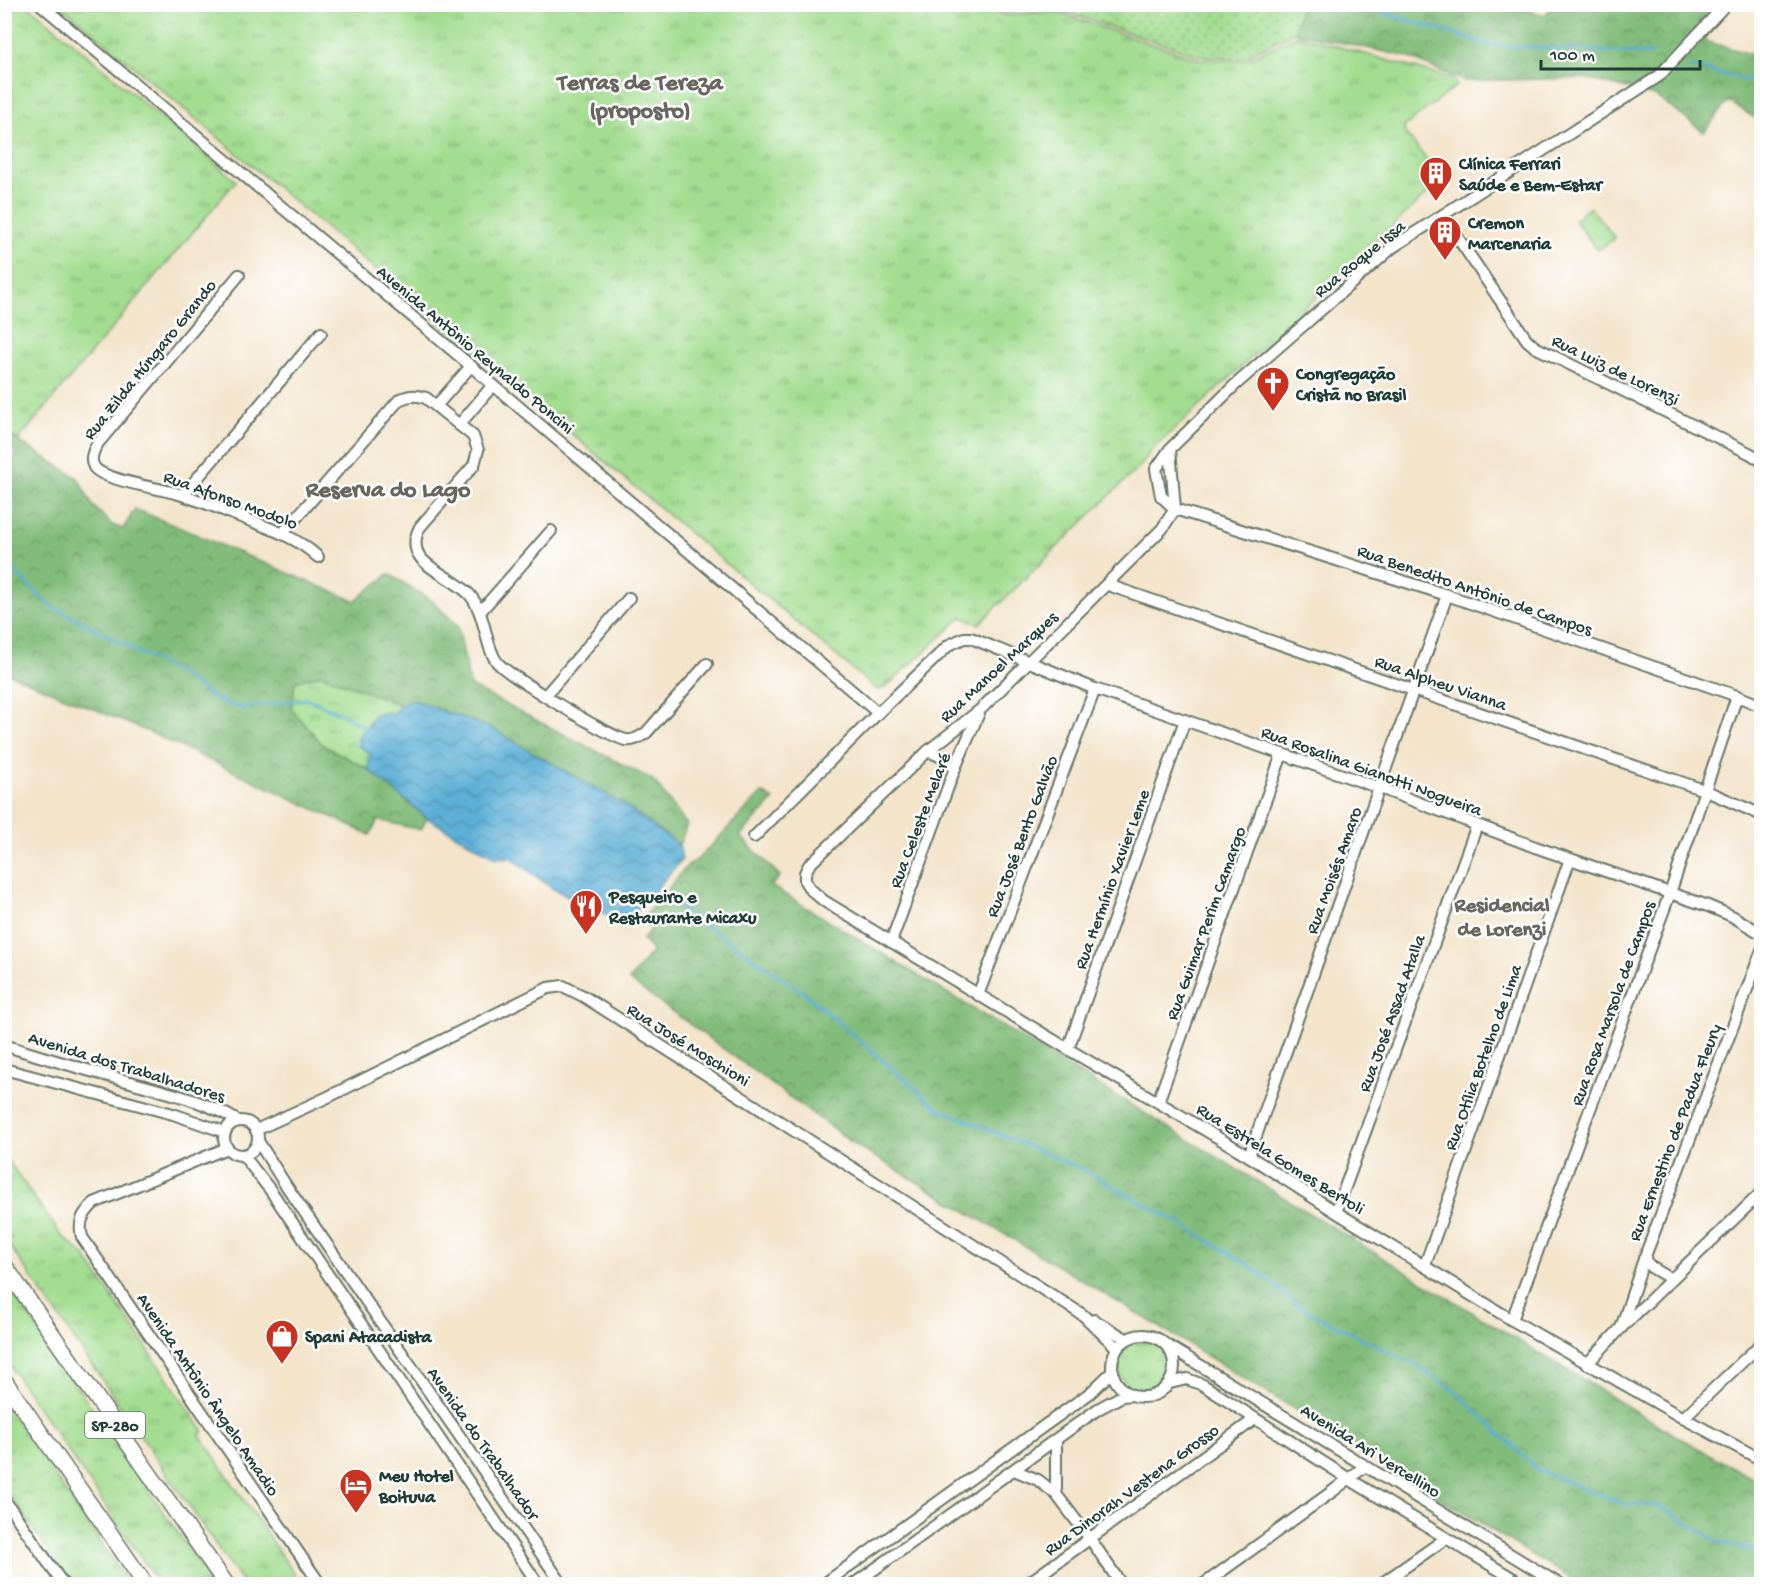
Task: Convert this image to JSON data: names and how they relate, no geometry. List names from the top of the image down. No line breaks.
{"streets":{"highway":["SP-280"],"street":["Rua Roque Issa","Avenida Antônio Reynaldo Poncini","Rua Zilda Húngaro Grando","Rua Luiz de Lorenzi","Rua Afonso Modolo","Rua Benedito Antônio de Campos","Rua Manoel Marques","Rua Alpheu Vianna","Rua Rosalina Gianotti Nogueira","Rua Celeste Melaré","Rua José Bento Galvão","Rua Moisés Amaro","Rua Hermínio Xavier Leme","Rua Guimar Perim Camargo","Rua Rosa Marsola de Campos","Rua José Assad Atalla","Rua José Moschioni","Rua Otília Botelho de Lima","Avenida dos Trabalhadores","Rua Ernestino de Padua Fleury","Rua Estrela Gomes Bertoli","Avenida Antônio Ângelo Amadio","Avenida do Trabalhador","Avenida Ari Vercellino","Rua Dinorah Vestena Grosso"]},"crossings":[["Rua Roque Issa","Rua Luiz de Lorenzi"],["Rua Roque Issa","Rua Benedito Antônio de Campos"],["Rua Roque Issa","Rua Manoel Marques"],["Avenida Antônio Reynaldo Poncini","Rua Rosalina Gianotti Nogueira"],["Rua Zilda Húngaro Grando","Rua Afonso Modolo"],["Rua Benedito Antônio de Campos","Rua Manoel Marques"],["Rua Benedito Antônio de Campos","Rua Moisés Amaro"],["Rua Benedito Antônio de Campos","Rua Rosa Marsola de Campos"],["Rua Manoel Marques","Rua Alpheu Vianna"],["Rua Manoel Marques","Rua Rosalina Gianotti Nogueira"],["Rua Manoel Marques","Rua Celeste Melaré"],["Rua Manoel Marques","Rua Estrela Gomes Bertoli"],["Rua Alpheu Vianna","Rua Moisés Amaro"],["Rua Alpheu Vianna","Rua Rosa Marsola de Campos"],["Rua Rosalina Gianotti Nogueira","Rua José Bento Galvão"],["Rua Rosalina Gianotti Nogueira","Rua Moisés Amaro"],["Rua Rosalina Gianotti Nogueira","Rua Hermínio Xavier Leme"],["Rua Rosalina Gianotti Nogueira","Rua Guimar Perim Camargo"],["Rua Rosalina Gianotti Nogueira","Rua Rosa Marsola de Campos"],["Rua Rosalina Gianotti Nogueira","Rua José Assad Atalla"],["Rua Rosalina Gianotti Nogueira","Rua Otília Botelho de Lima"],["Rua Celeste Melaré","Rua Estrela Gomes Bertoli"],["Rua José Bento Galvão","Rua Estrela Gomes Bertoli"],["Rua Moisés Amaro","Rua Estrela Gomes Bertoli"],["Rua Hermínio Xavier Leme","Rua Estrela Gomes Bertoli"],["Rua Guimar Perim Camargo","Rua Estrela Gomes Bertoli"],["Rua Rosa Marsola de Campos","Rua Estrela Gomes Bertoli"],["Rua José Assad Atalla","Rua Estrela Gomes Bertoli"],["Rua José Moschioni","Avenida dos Trabalhadores"],["Rua José Moschioni","Avenida Antônio Ângelo Amadio"],["Rua José Moschioni","Avenida do Trabalhador"],["Rua José Moschioni","Avenida Ari Vercellino"],["Rua Otília Botelho de Lima","Rua Estrela Gomes Bertoli"],["Avenida dos Trabalhadores","Avenida Antônio Ângelo Amadio"],["Avenida dos Trabalhadores","Avenida do Trabalhador"],["Avenida Antônio Ângelo Amadio","Avenida do Trabalhador"],["Avenida Ari Vercellino","Rua Dinorah Vestena Grosso"]],"districts":["Terras de Tereza (proposto)","Reserva do Lago","Residencial de Lorenzi"],"places":{"building":["Clínica Ferrari Saúde e Bem-Estar","Cremon Marcenaria"],"church":["Congregação Cristã no Brasil"],"restaurant":["Pesqueiro e Restaurante Micaxu"],"shop":["Spani Atacadista"],"hotel":["Meu Hotel Boituva"]},"scale_bar":"100 m"}
